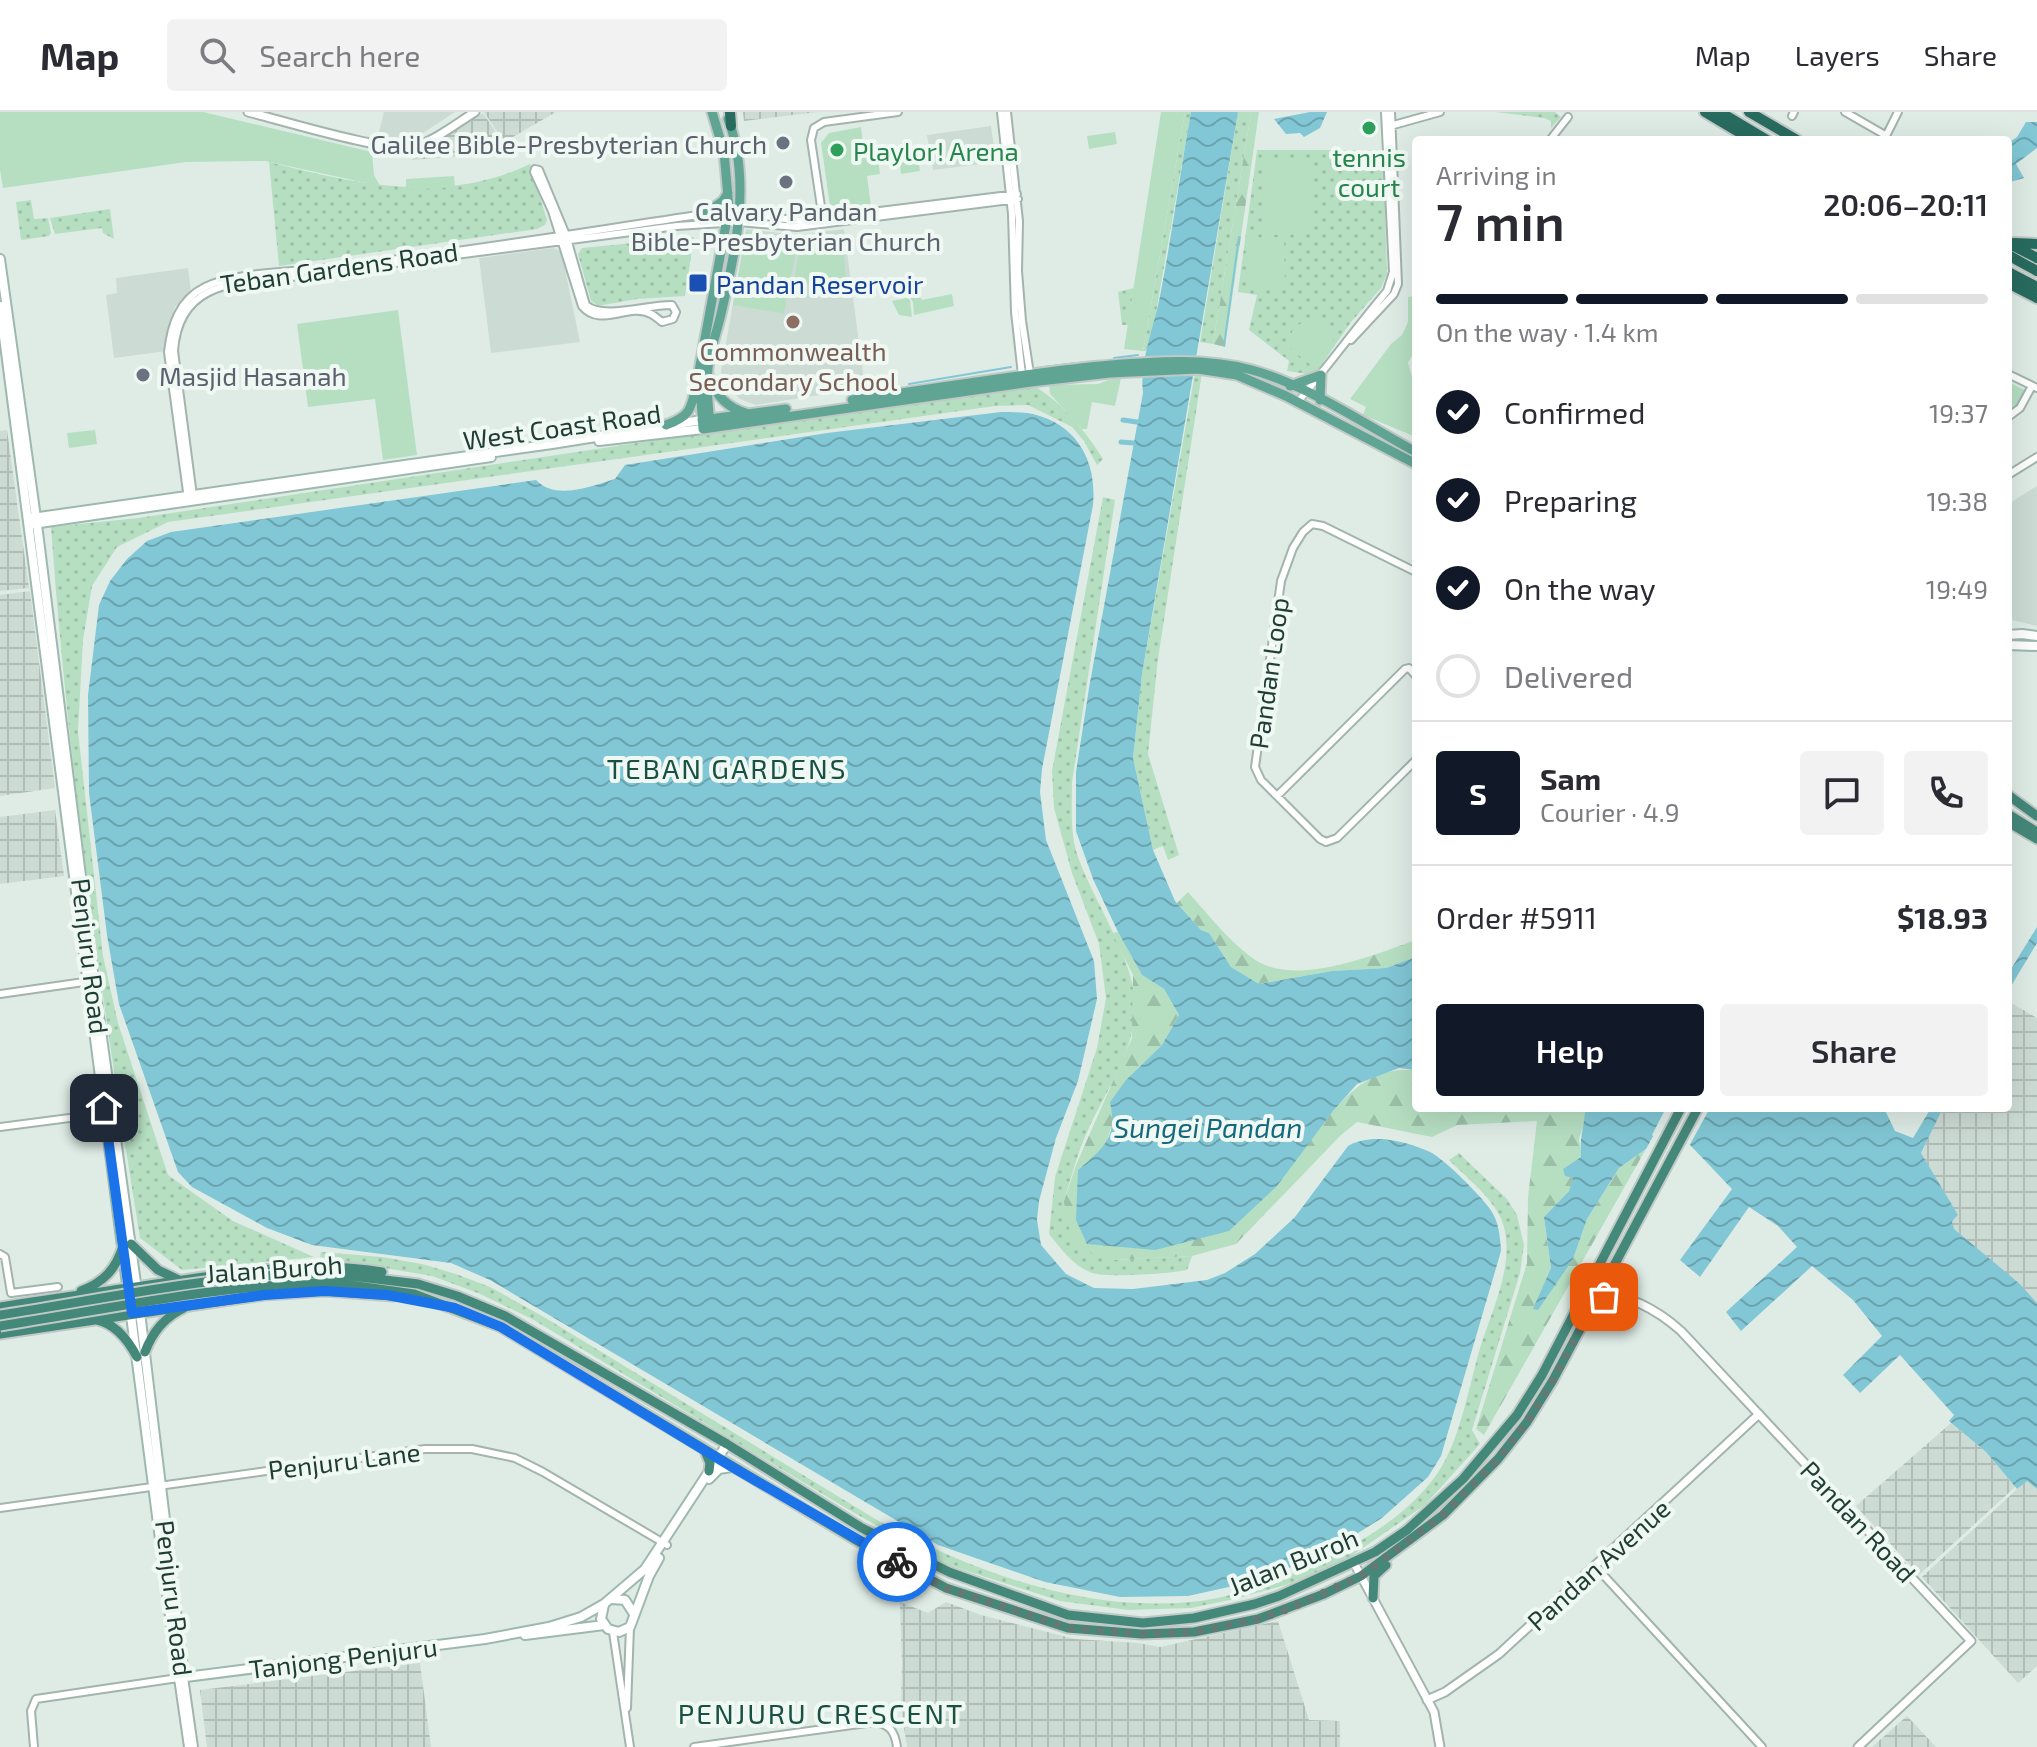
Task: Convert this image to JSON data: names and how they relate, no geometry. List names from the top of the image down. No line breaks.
{"streets":{"highway":["Jalan Buroh"],"main road":["West Coast Road","Penjuru Road","Tanjong Penjuru"],"street":["Teban Gardens Road","Pandan Loop","Penjuru Lane","Pandan Road","Pandan Avenue"]},"crossings":[["Teban Gardens Road","West Coast Road"],["West Coast Road","Penjuru Road"],["Penjuru Road","Penjuru Lane"],["Penjuru Road","Tanjong Penjuru"],["Jalan Buroh","Tanjong Penjuru"],["Penjuru Lane","Tanjong Penjuru"],["Pandan Road","Pandan Avenue"]],"districts":["TEBAN GARDENS","PENJURU CRESCENT"],"water":["Sungei Pandan"],"places":{"other":["tennis court","Galilee Bible-Presbyterian Church","Playlor! Arena","Calvary Pandan Bible-Presbyterian Church","Commonwealth Secondary School","Masjid Hasanah"],"transit":["Pandan Reservoir"]},"page":{"header":"Map","search":"Search here","nav":["Map","Layers","Share"],"heading":["7 min","Arriving in","20:06–20:11"],"panel":["Sam","Courier · 4.9","Order #5911","$18.93"],"bar":"On the way · 1.4 km","list":[["Confirmed","19:37"],["Preparing","19:38"],["On the way","19:49"],"Delivered"],"round":"S","buttons":["Help","Share"]}}
